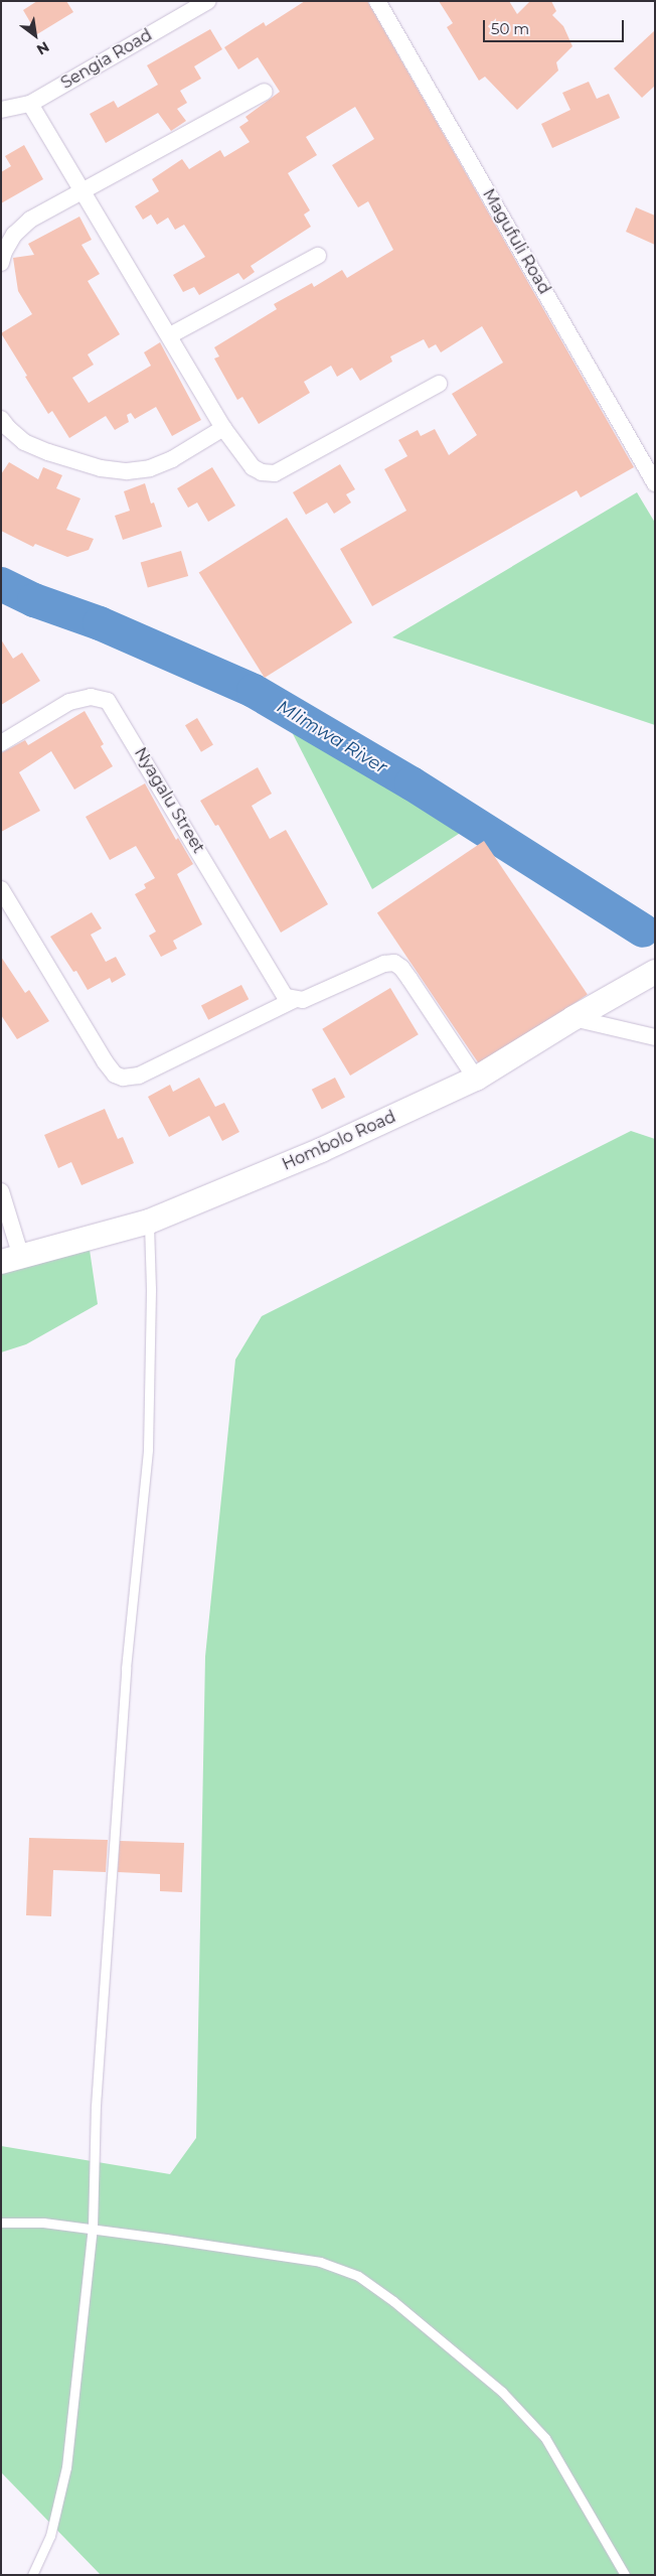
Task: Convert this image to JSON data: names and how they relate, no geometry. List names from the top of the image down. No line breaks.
{"streets":{"street":["Sengia Road","Magufuli Road","Nyagalu Street","Hombolo Road"]},"water":["Mlimwa River"],"scale_bar":"50 m","north":"bottom right"}
